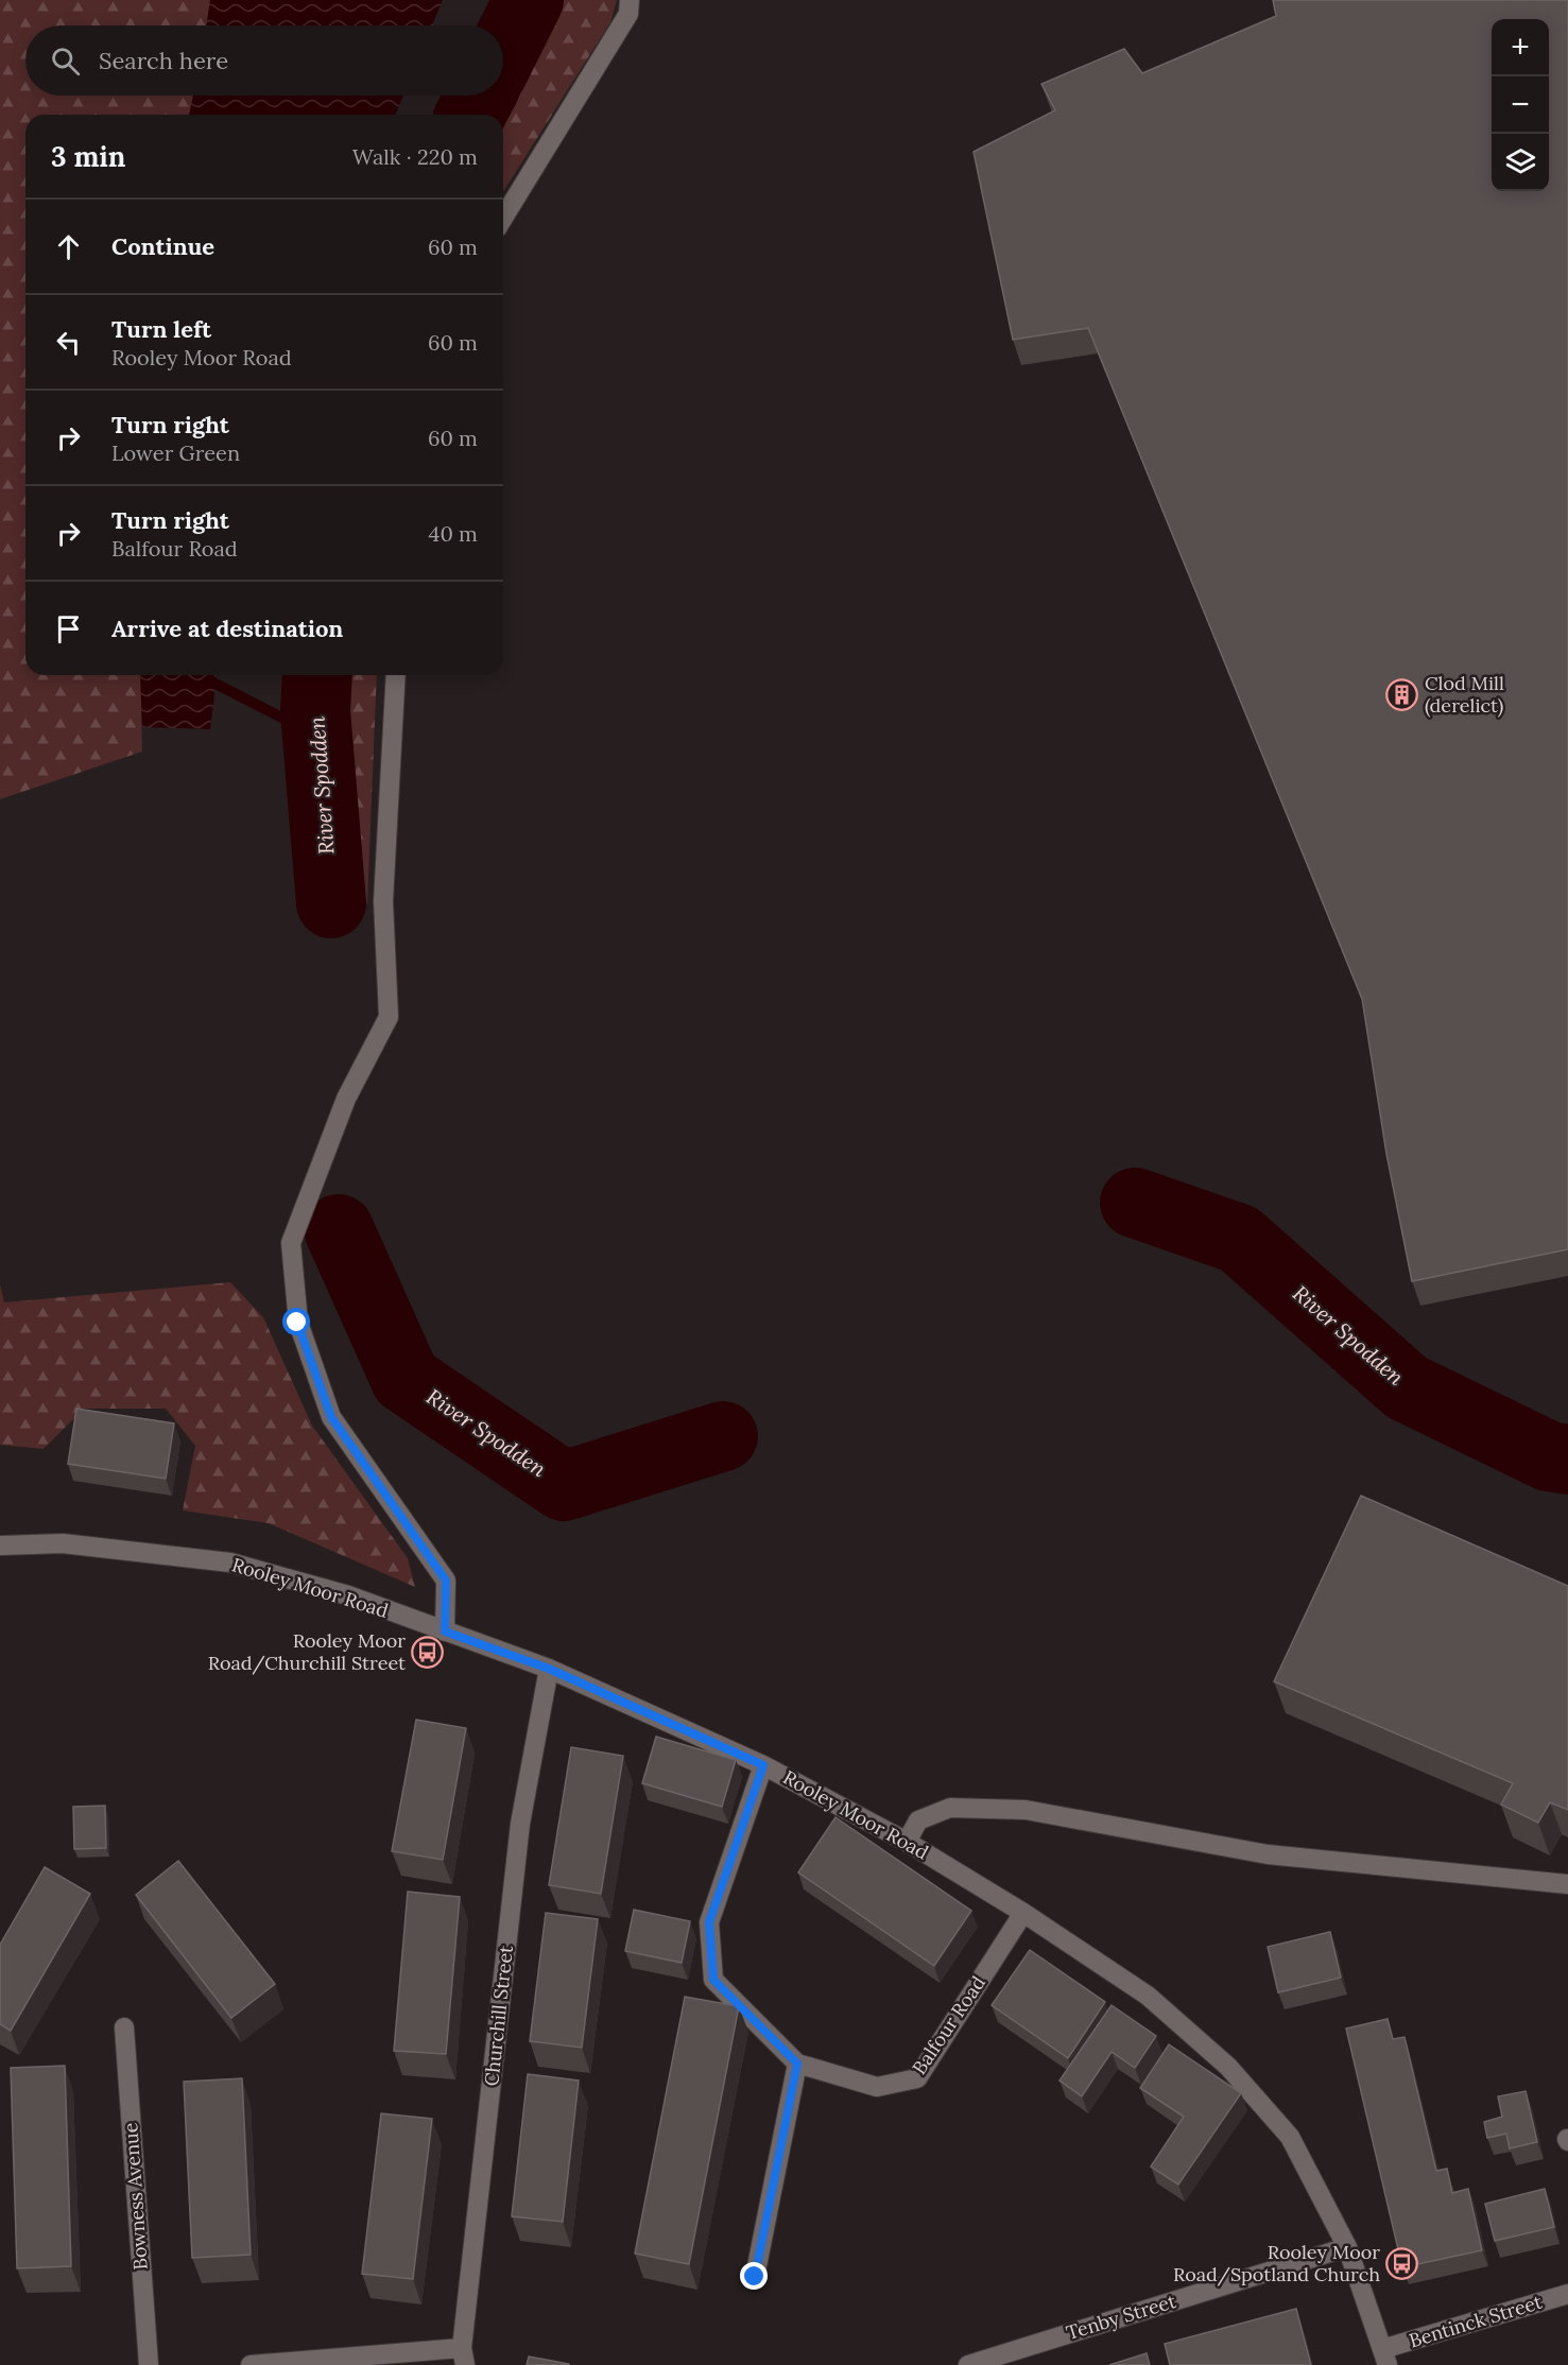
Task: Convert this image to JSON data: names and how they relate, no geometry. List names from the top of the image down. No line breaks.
{"streets":{"street":["Rooley Moor Road","Churchill Street","Balfour Road","Bowness Avenue","Tenby Street","Bentinck Street"]},"crossings":[["Rooley Moor Road","Churchill Street"],["Rooley Moor Road","Balfour Road"],["Rooley Moor Road","Tenby Street"],["Rooley Moor Road","Bentinck Street"]],"water":["River Spodden"],"places":{"building":["Clod Mill (derelict)"],"bus stop":["Rooley Moor Road/Churchill Street","Rooley Moor Road/Spotland Church"]},"page":{"map_buttons":["+","−"],"search":"Search here","heading":["3 min","Walk · 220 m"],"list":[["Continue","60 m"],["Turn left","Rooley Moor Road","60 m"],["Turn right","Lower Green","60 m"],["Turn right","Balfour Road","40 m"],"Arrive at destination"]}}
